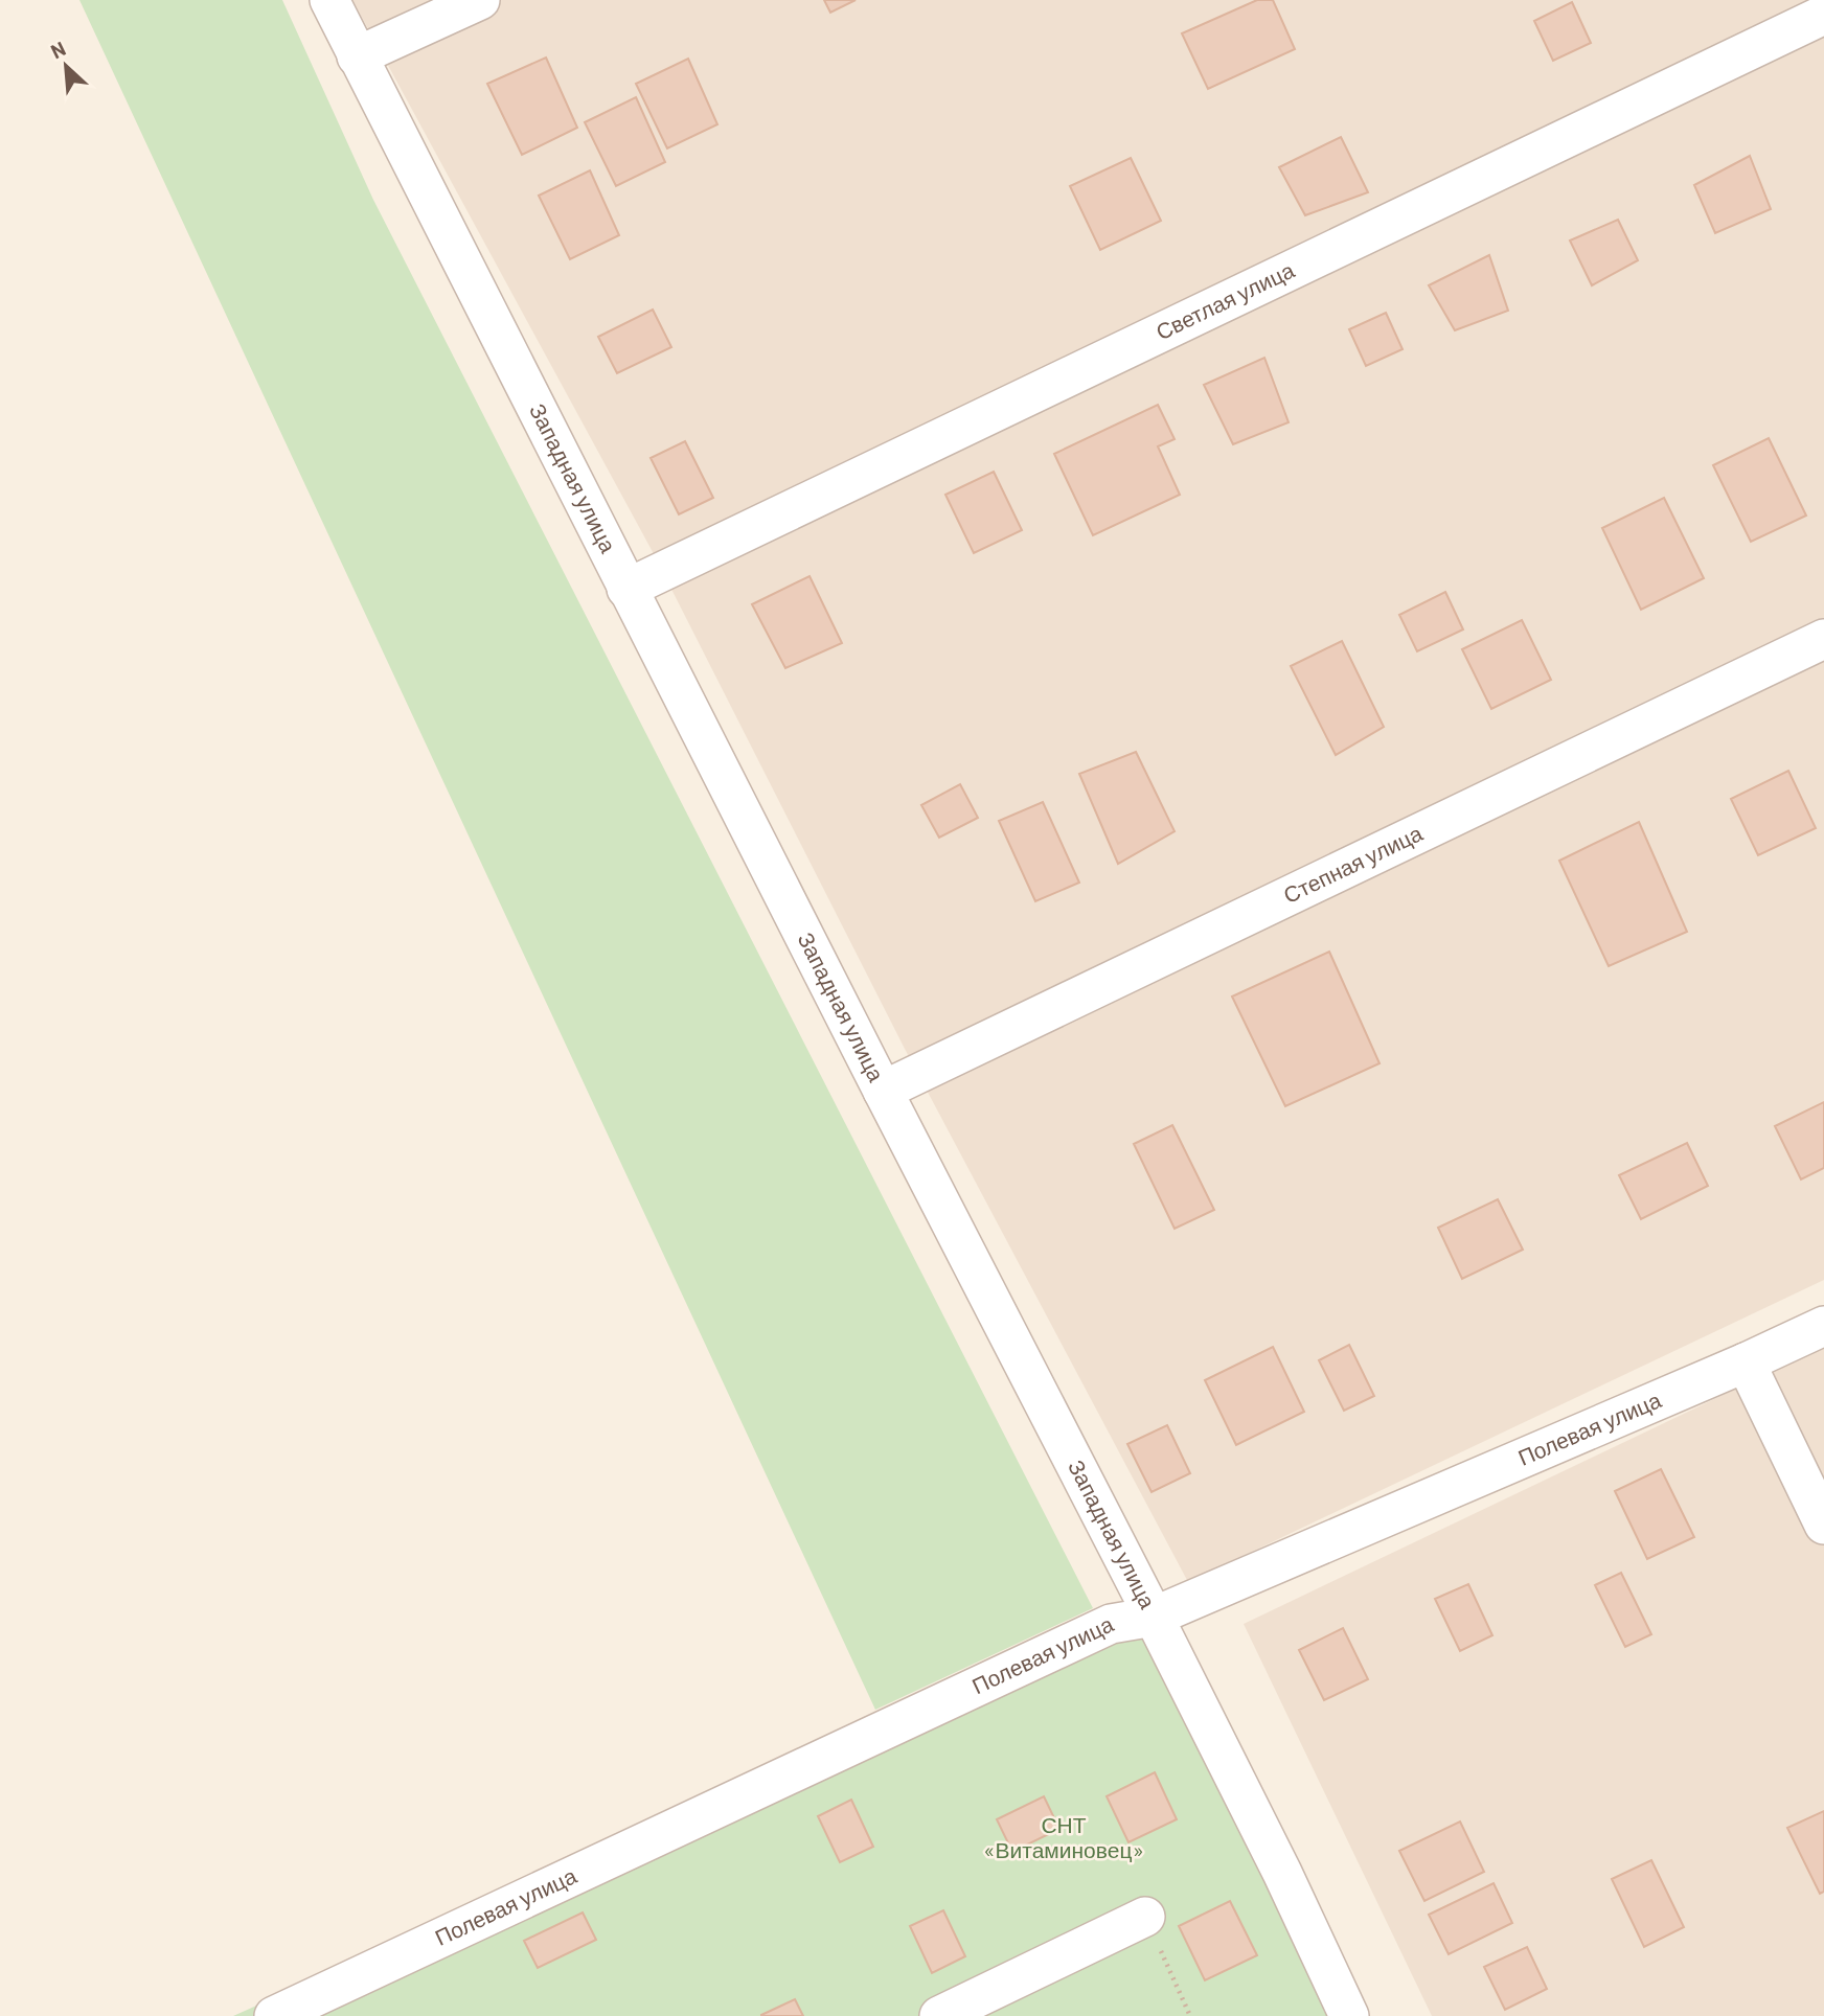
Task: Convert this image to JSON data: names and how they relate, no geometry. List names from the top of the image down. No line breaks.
{"streets":{"street":["Светлая улица","Западная улица","Степная улица","Полевая улица"]},"crossings":[["Светлая улица","Западная улица"],["Западная улица","Степная улица"],["Западная улица","Полевая улица"]],"parks":["СНТ «Витаминовец»"],"north":"top left"}
